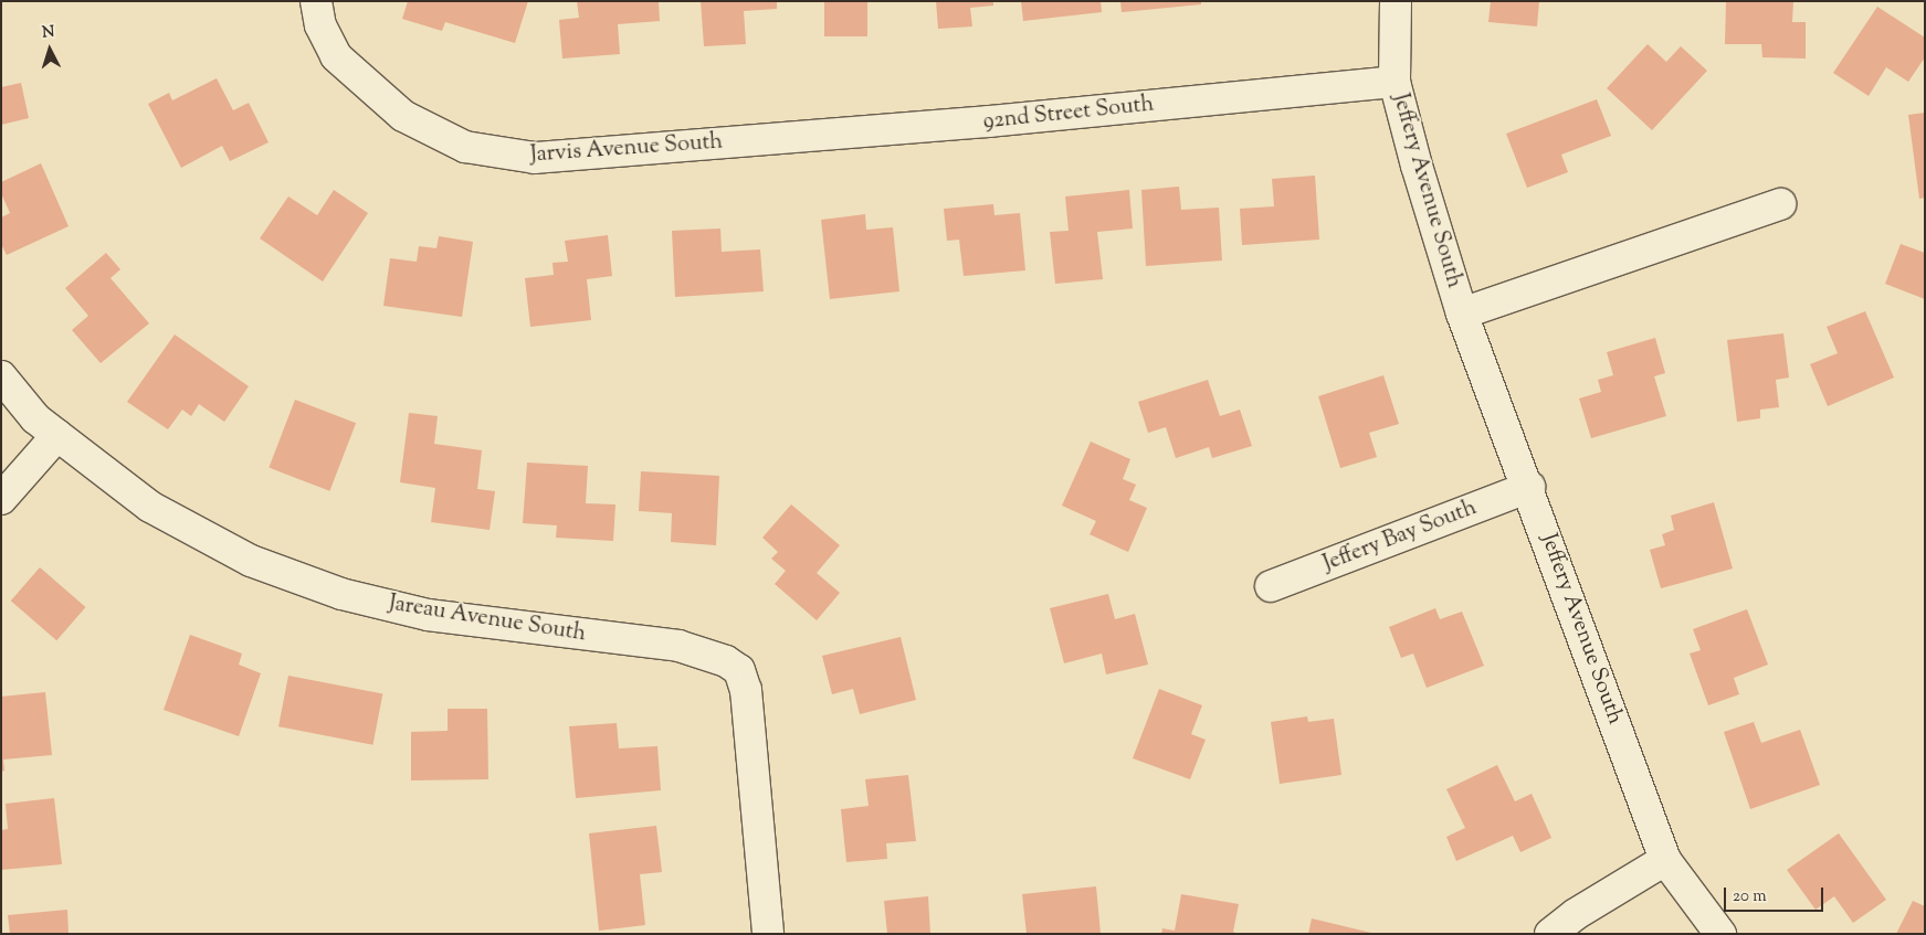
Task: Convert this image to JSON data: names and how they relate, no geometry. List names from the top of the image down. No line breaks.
{"streets":{"street":["92nd Street South","Jarvis Avenue South","Jeffery Avenue South","Jeffery Bay South","Jareau Avenue South"]},"crossings":[["92nd Street South","Jarvis Avenue South"],["92nd Street South","Jeffery Avenue South"],["Jeffery Avenue South","Jeffery Bay South"]],"scale_bar":"20 m","north":"top"}
